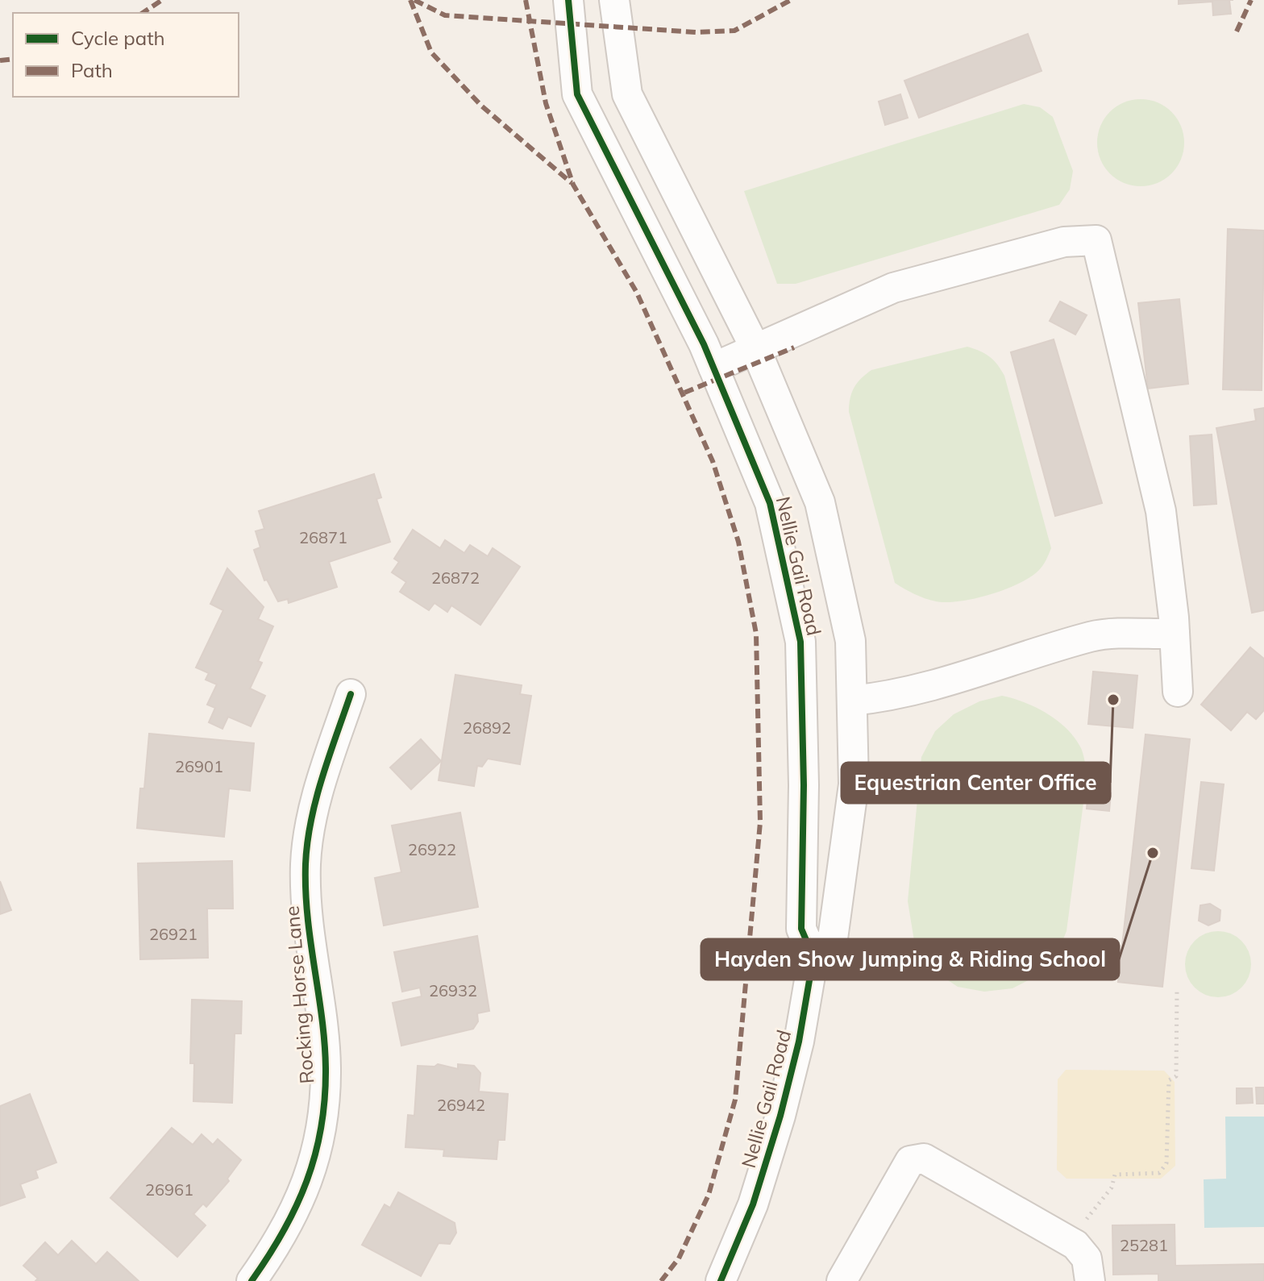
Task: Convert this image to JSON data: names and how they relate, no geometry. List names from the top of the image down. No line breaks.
{"streets":{"street":["Nellie Gail Road","Rocking Horse Lane"]},"places":["Equestrian Center Office","Hayden Show Jumping & Riding School"],"house_numbers":["26871","26872","26892","26901","26922","26921","26932","26942","26961","25281"],"legend":["Cycle path","Path"]}
